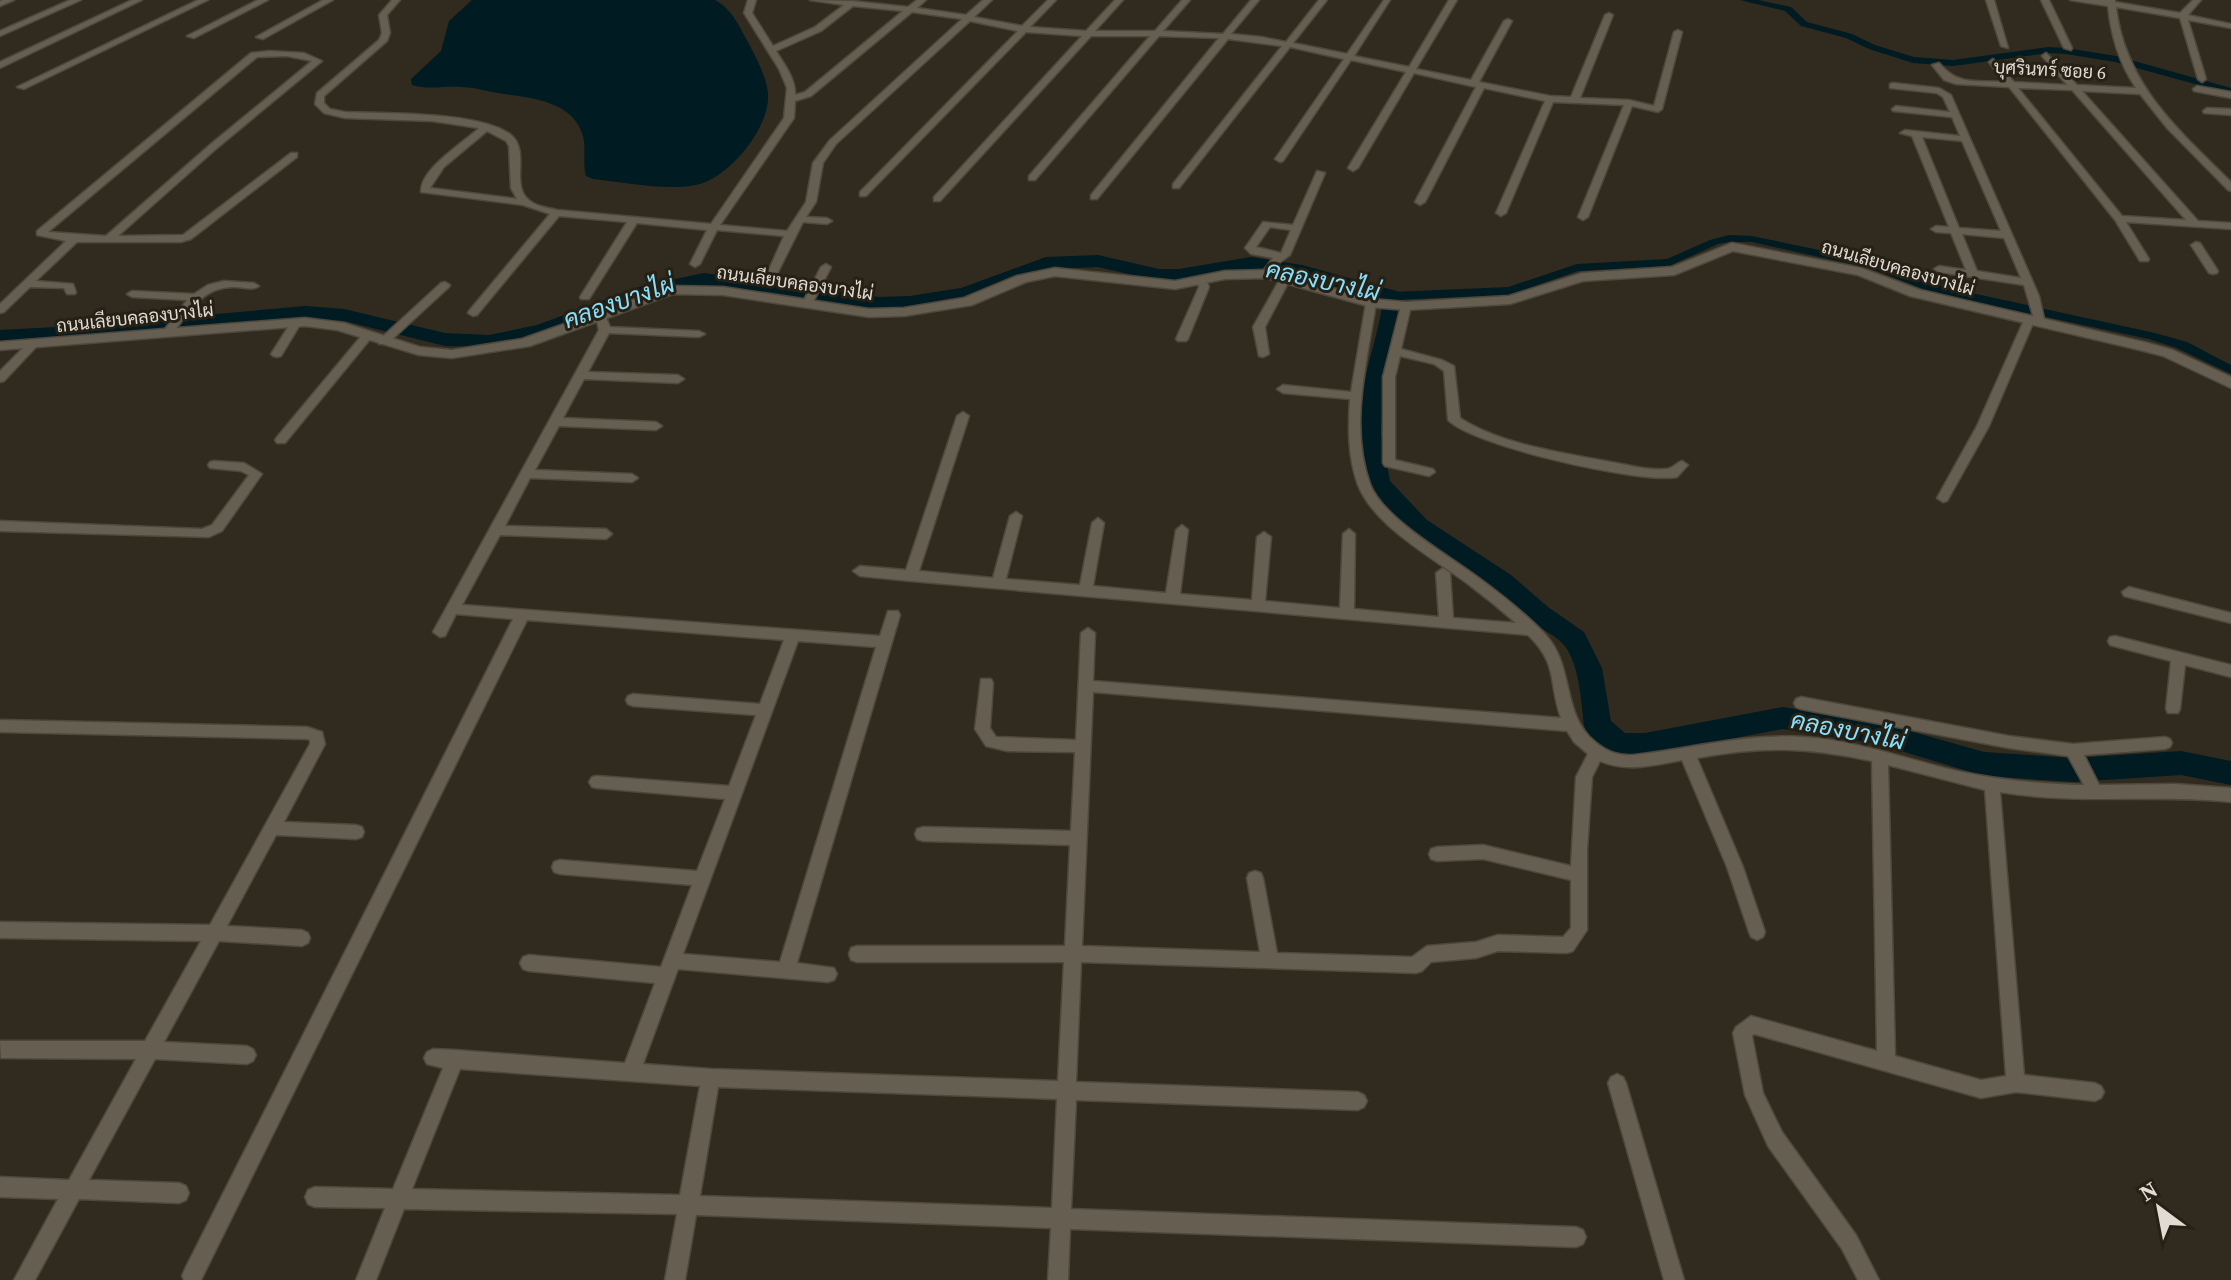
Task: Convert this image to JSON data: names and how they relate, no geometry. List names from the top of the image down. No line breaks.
{"streets":{"street":["บุศรินทร์ ซอย 6","ถนนเลียบคลองบางไผ่"]},"water":["คลองบางไผ่"],"north":"top left"}
